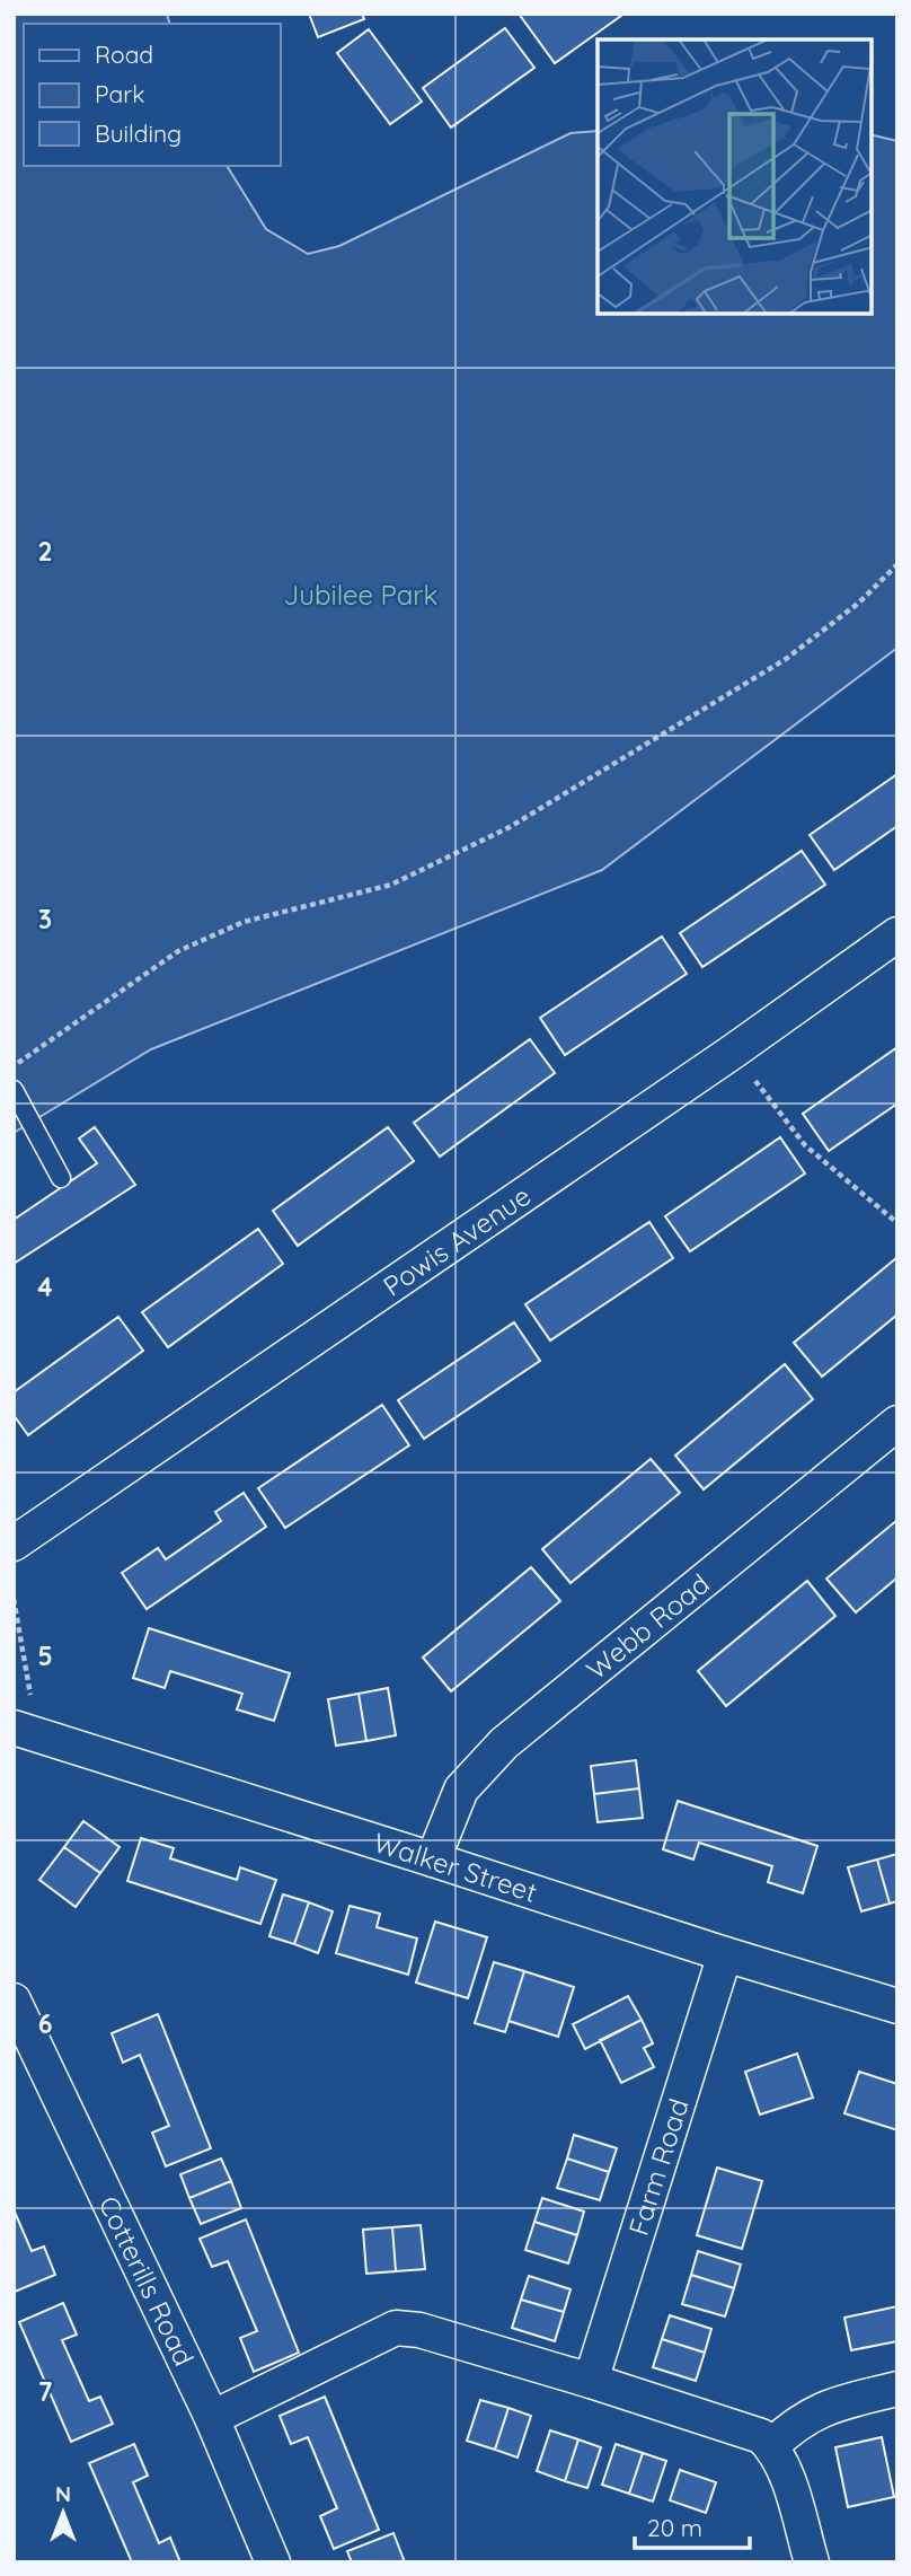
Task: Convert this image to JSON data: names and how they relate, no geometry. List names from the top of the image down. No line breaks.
{"streets":{"street":["Powis Avenue","Webb Road","Walker Street","Farm Road","Cotterills Road"]},"crossings":[["Webb Road","Walker Street"],["Walker Street","Farm Road"]],"parks":["Jubilee Park"],"legend":["Road","Park","Building"],"scale_bar":"20 m","north":"top","grid":{"rows":["2","3","4","5","6","7"]}}
